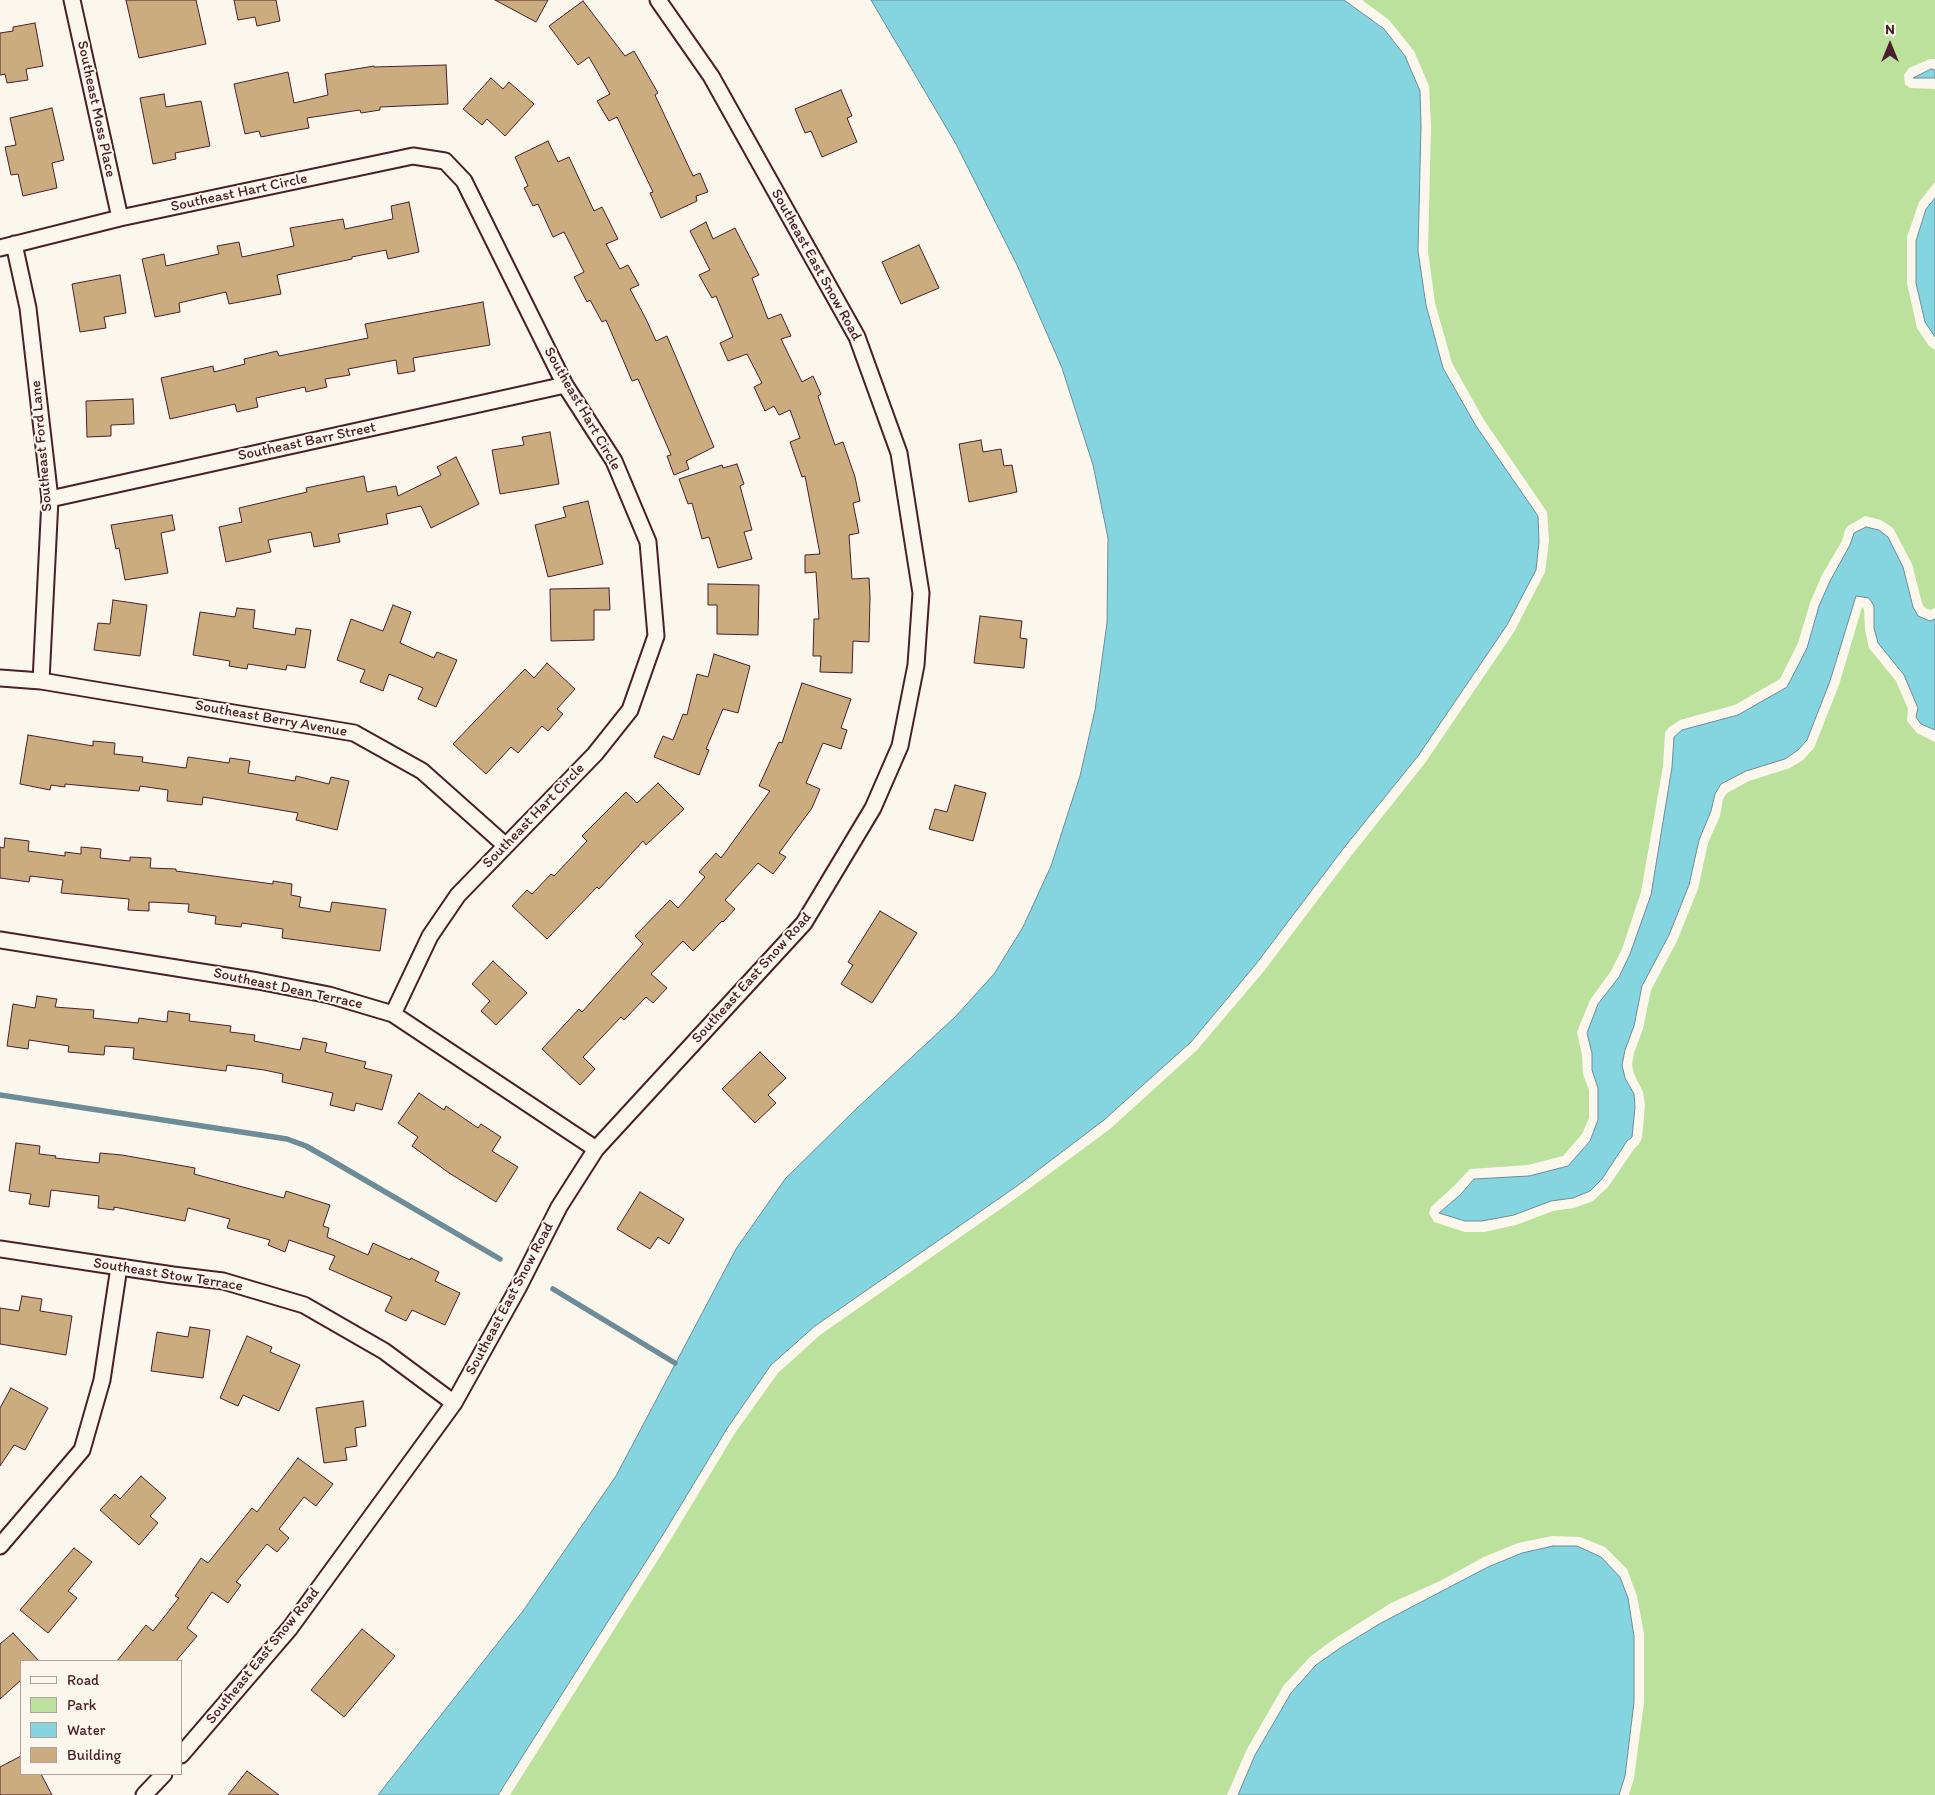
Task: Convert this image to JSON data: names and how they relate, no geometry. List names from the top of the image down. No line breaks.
{"streets":{"street":["Southeast Moss Place","Southeast Hart Circle","Southeast East Snow Road","Southeast Barr Street","Southeast Ford Lane","Southeast Berry Avenue","Southeast Dean Terrace","Southeast Stow Terrace"]},"crossings":[["Southeast Moss Place","Southeast Hart Circle"],["Southeast Hart Circle","Southeast Barr Street"],["Southeast Hart Circle","Southeast Ford Lane"],["Southeast Hart Circle","Southeast Berry Avenue"],["Southeast Hart Circle","Southeast Dean Terrace"],["Southeast East Snow Road","Southeast Dean Terrace"],["Southeast East Snow Road","Southeast Stow Terrace"],["Southeast Barr Street","Southeast Ford Lane"],["Southeast Ford Lane","Southeast Berry Avenue"]],"legend":["Road","Park","Water","Building"],"north":"top"}
